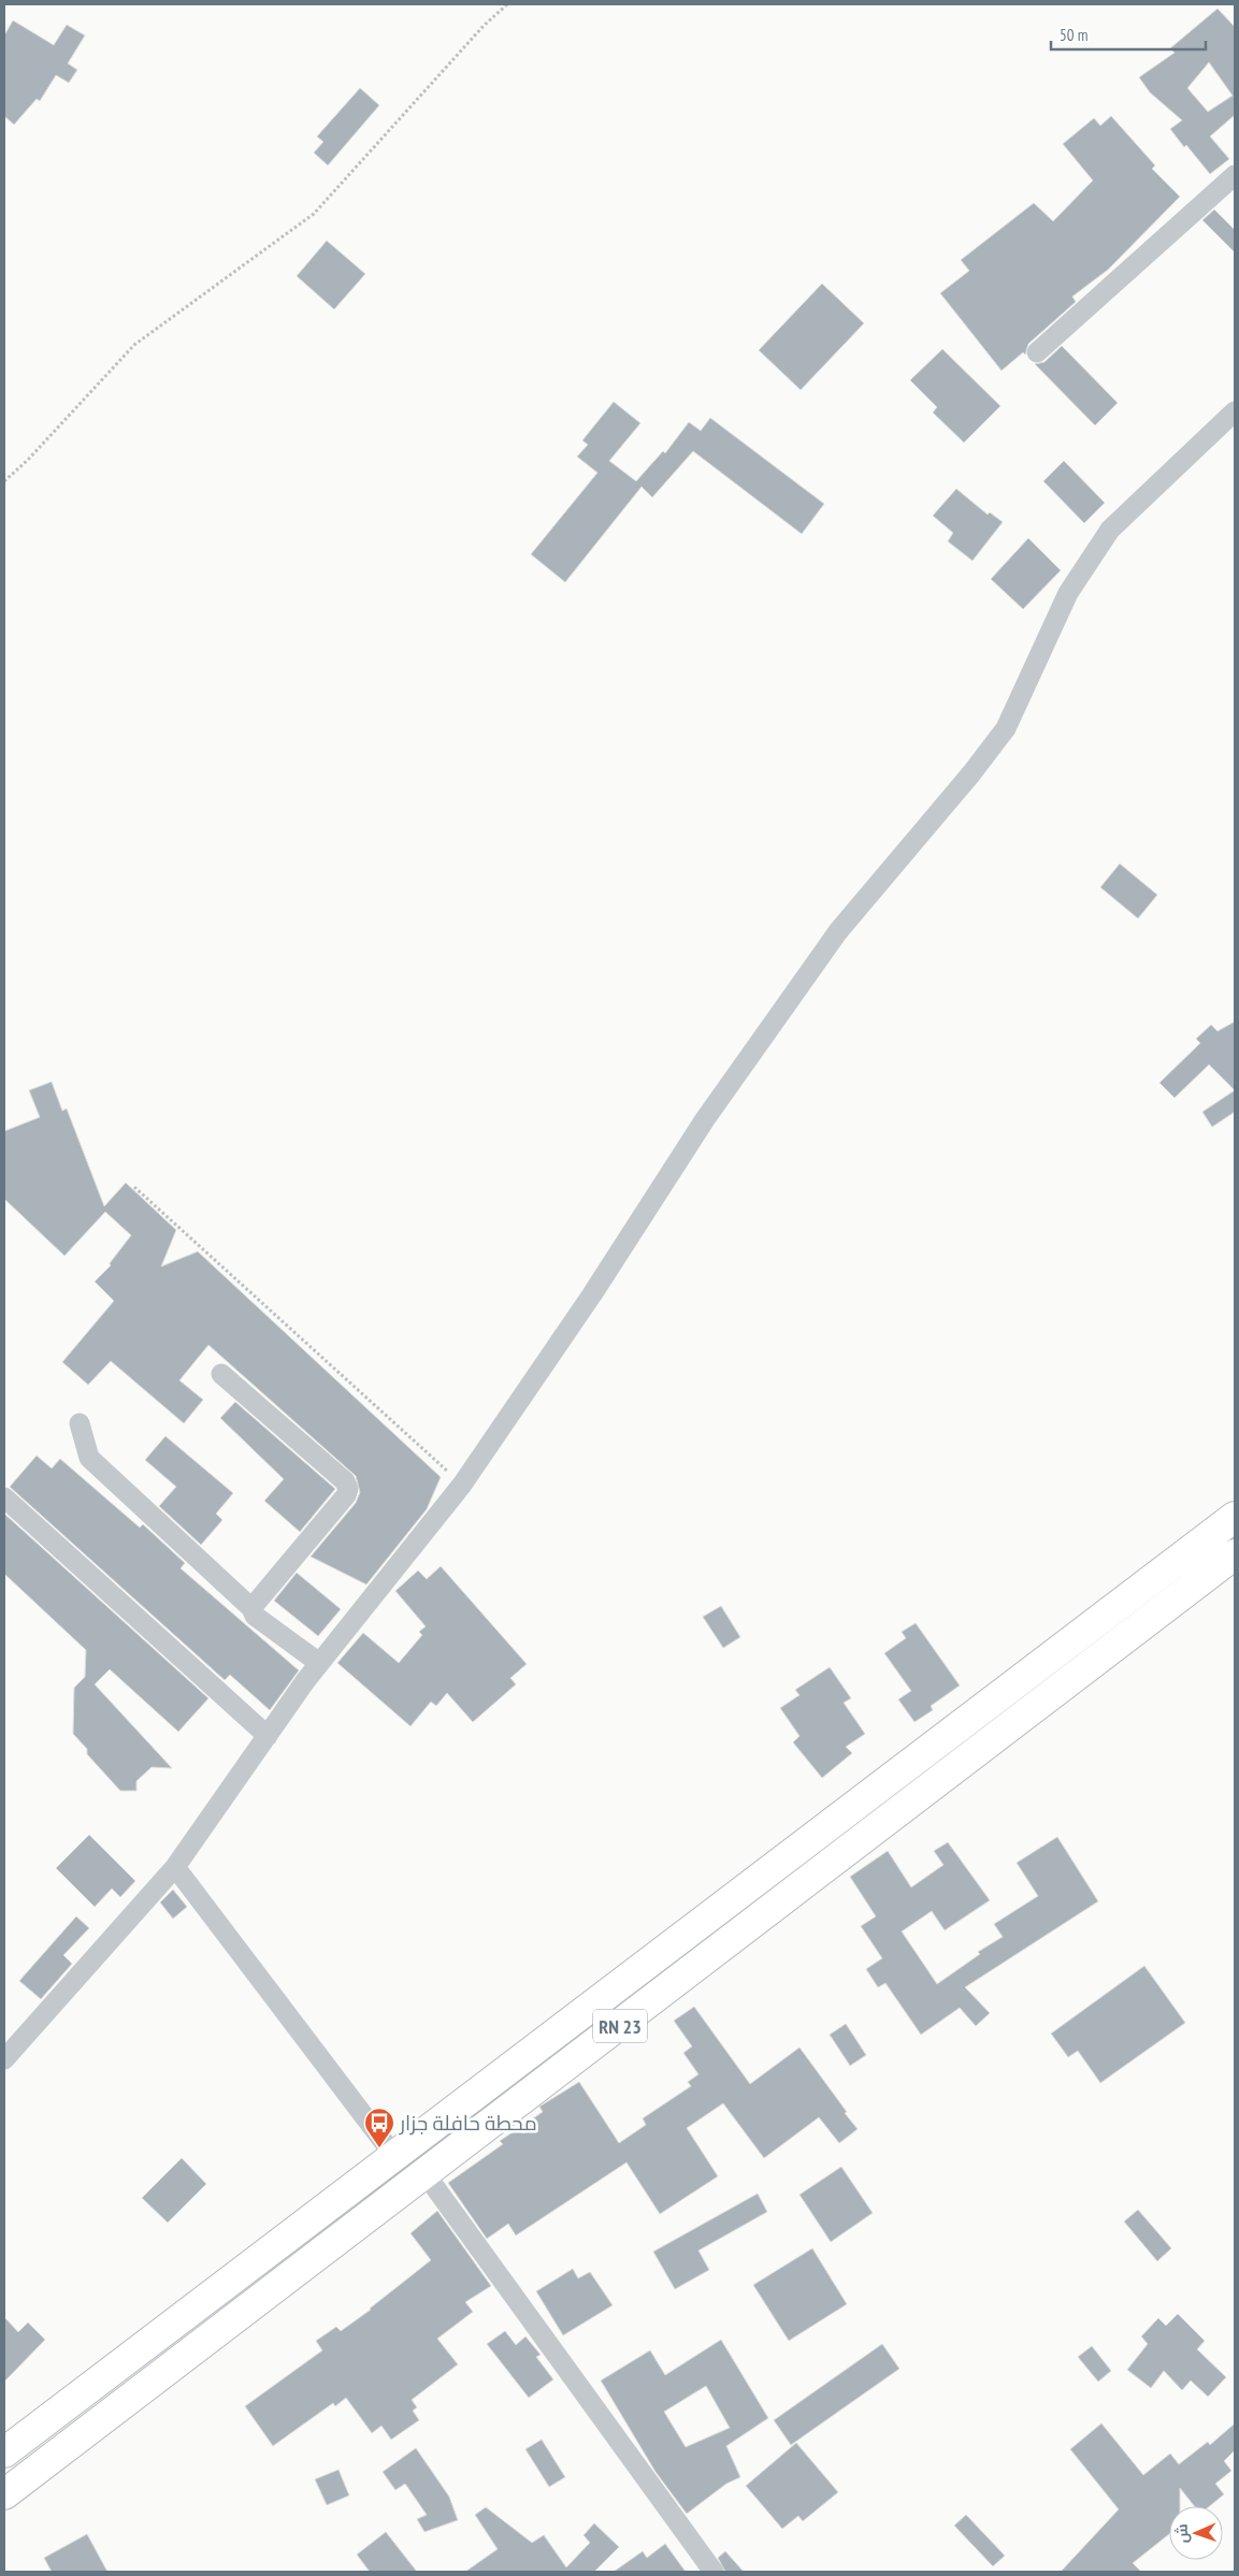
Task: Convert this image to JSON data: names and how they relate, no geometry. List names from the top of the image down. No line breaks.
{"streets":{"highway":["RN 23"]},"places":{"bus stop":["محطة حافلة جزار"]},"scale_bar":"50 m","north":"left"}
